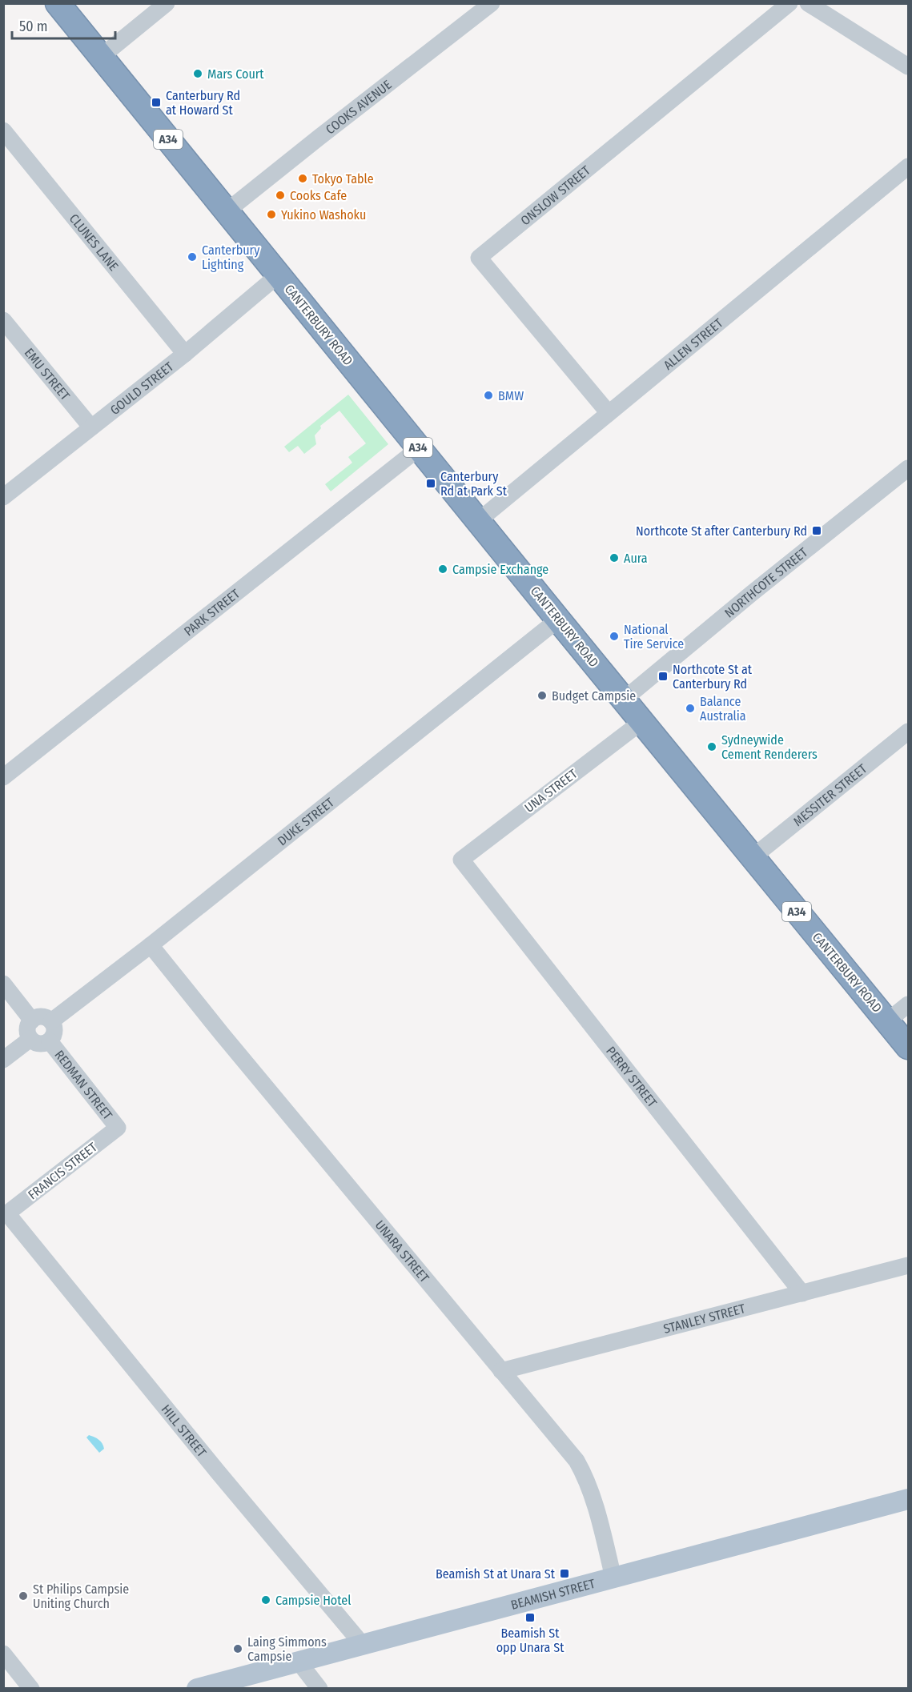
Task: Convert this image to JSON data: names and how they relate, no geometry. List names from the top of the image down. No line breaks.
{"streets":{"highway":["A34","CANTERBURY ROAD"],"main road":["BEAMISH STREET"],"street":["COOKS AVENUE","ONSLOW STREET","CLUNES LANE","ALLEN STREET","EMU STREET","GOULD STREET","NORTHCOTE STREET","PARK STREET","UNA STREET","MESSITER STREET","DUKE STREET","PERRY STREET","REDMAN STREET","FRANCIS STREET","UNARA STREET","STANLEY STREET","HILL STREET"]},"crossings":[["COOKS AVENUE","CANTERBURY ROAD"],["ONSLOW STREET","ALLEN STREET"],["CLUNES LANE","GOULD STREET"],["CANTERBURY ROAD","ALLEN STREET"],["CANTERBURY ROAD","GOULD STREET"],["CANTERBURY ROAD","NORTHCOTE STREET"],["CANTERBURY ROAD","PARK STREET"],["CANTERBURY ROAD","UNA STREET"],["CANTERBURY ROAD","MESSITER STREET"],["CANTERBURY ROAD","DUKE STREET"],["EMU STREET","GOULD STREET"],["UNA STREET","PERRY STREET"],["DUKE STREET","REDMAN STREET"],["DUKE STREET","UNARA STREET"],["PERRY STREET","STANLEY STREET"],["REDMAN STREET","FRANCIS STREET"],["FRANCIS STREET","HILL STREET"],["UNARA STREET","STANLEY STREET"],["UNARA STREET","BEAMISH STREET"],["HILL STREET","BEAMISH STREET"]],"places":{"other":["Mars Court","Tokyo Table","Cooks Cafe","Yukino Washoku","Canterbury Lighting","BMW","Aura","Campsie Exchange","National Tire Service","Budget Campsie","Balance Australia","Sydneywide Cement Renderers","St Philips Campsie Uniting Church","Campsie Hotel","Laing Simmons Campsie"],"transit":["Canterbury Rd at Howard St","Canterbury Rd at Park St","Northcote St after Canterbury Rd","Northcote St at Canterbury Rd","Beamish St at Unara St","Beamish St opp Unara St"]},"scale_bar":"50 m"}
